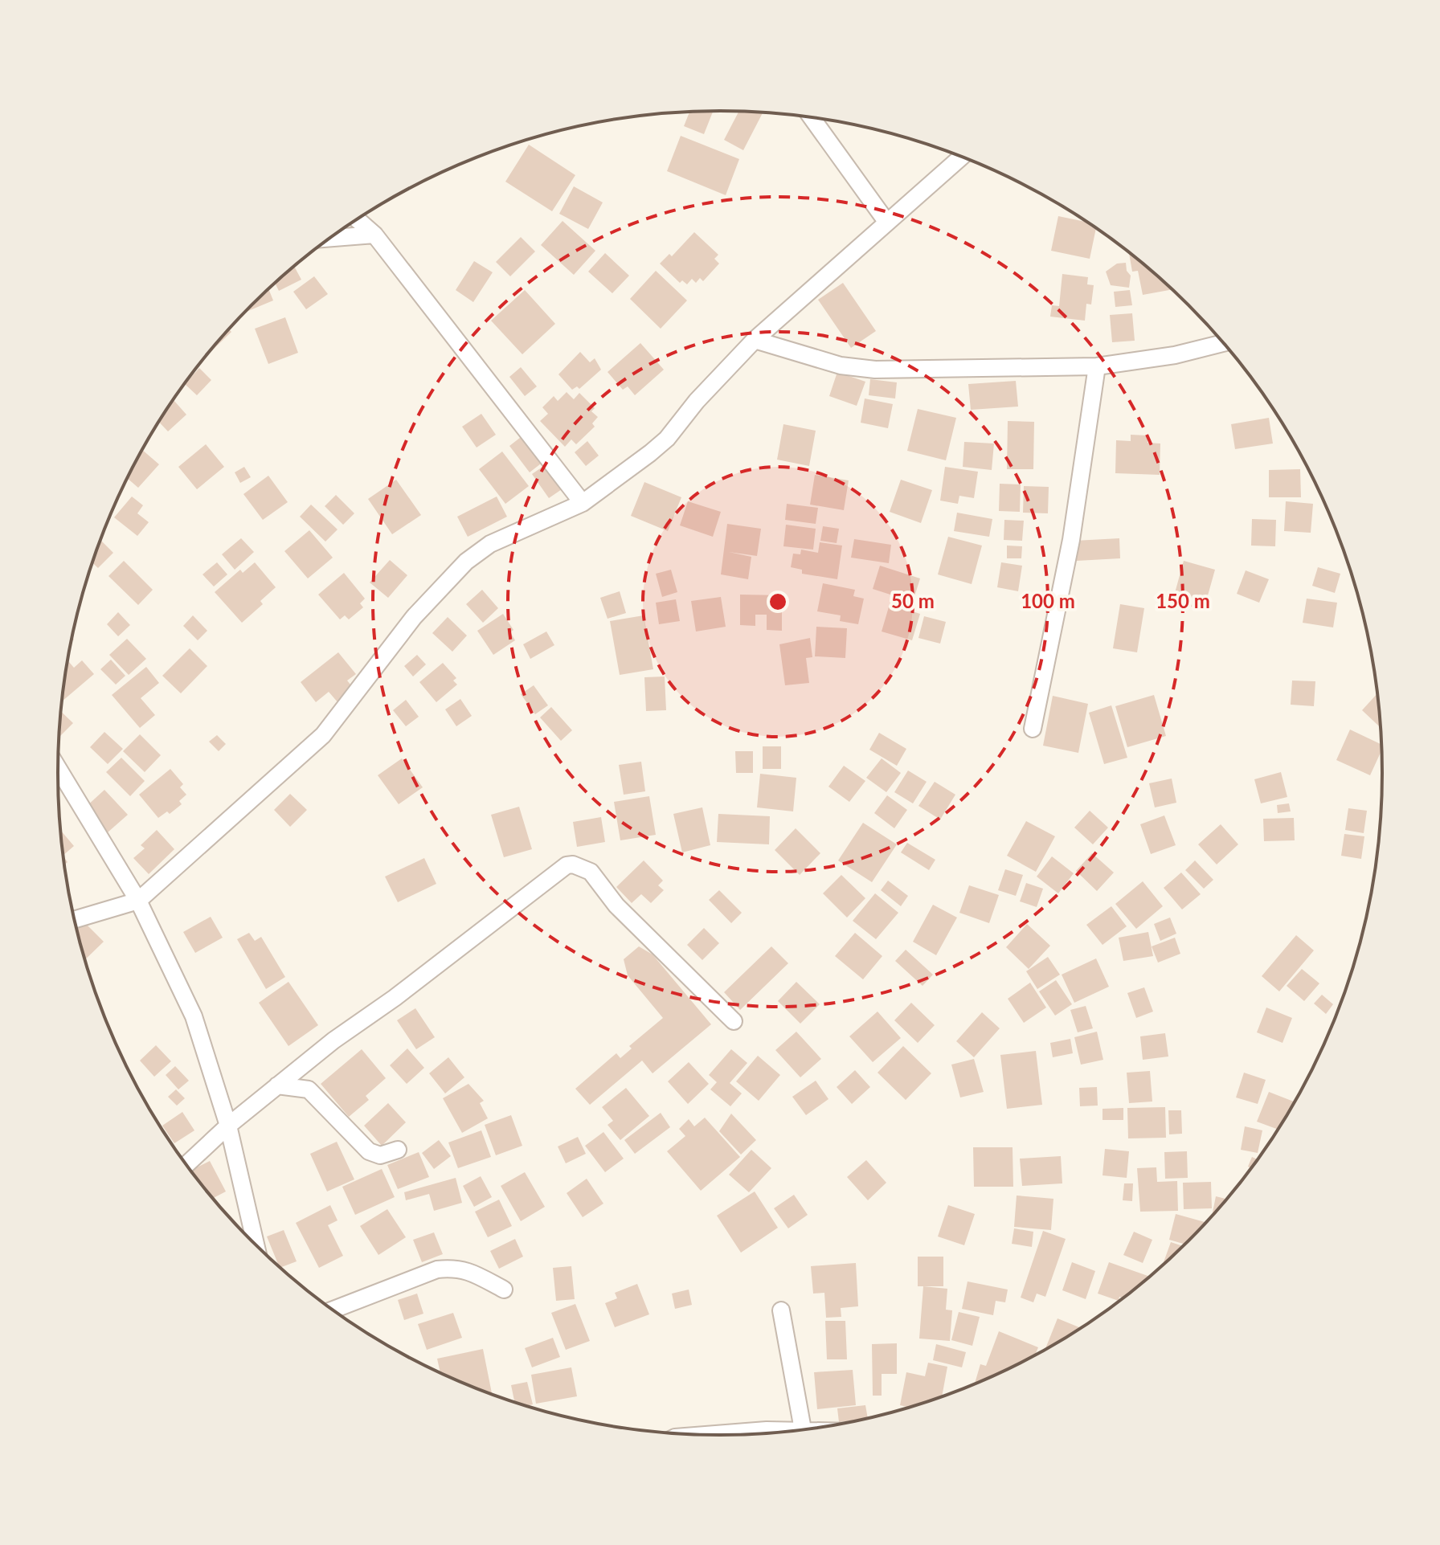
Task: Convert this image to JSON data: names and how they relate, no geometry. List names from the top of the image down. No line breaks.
{"rings":["50 m","100 m","150 m"]}
